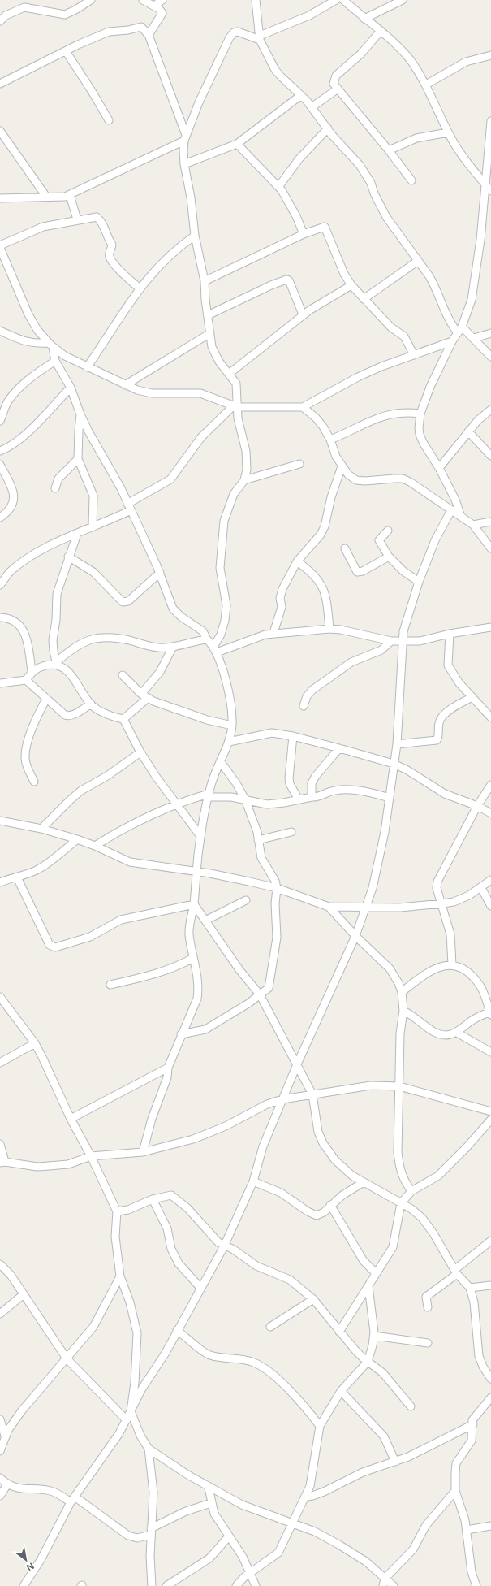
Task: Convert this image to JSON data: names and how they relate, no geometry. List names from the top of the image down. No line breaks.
{"north":"bottom right"}
